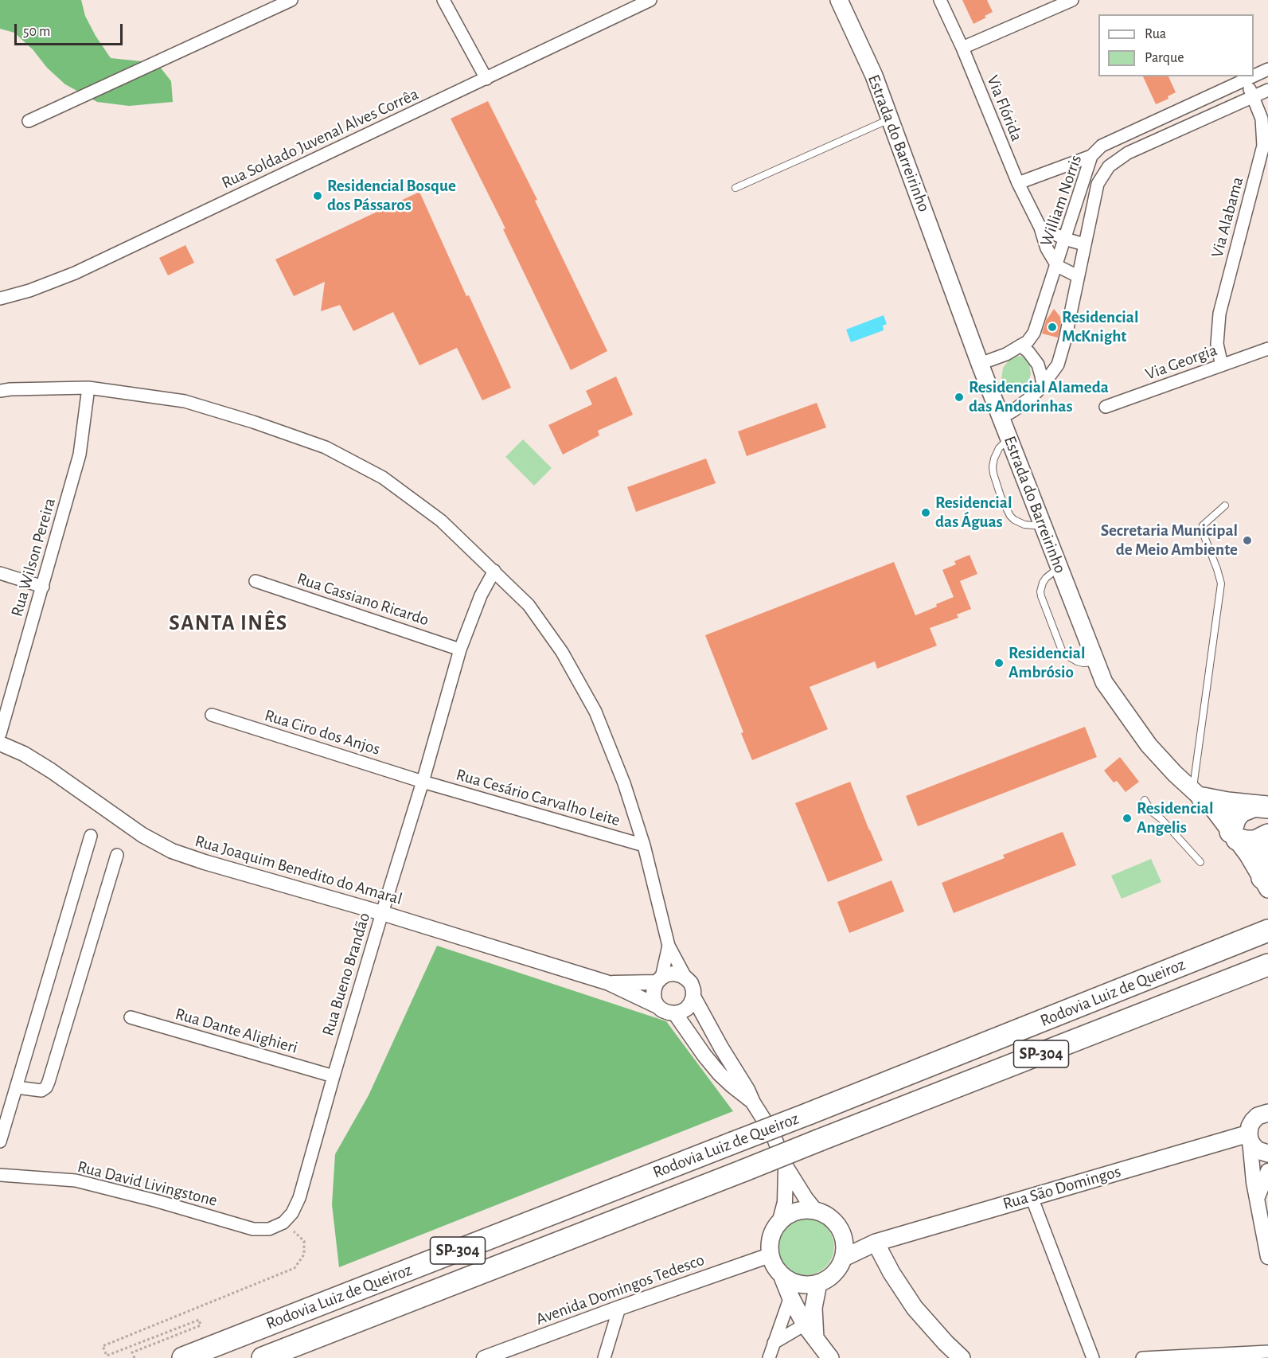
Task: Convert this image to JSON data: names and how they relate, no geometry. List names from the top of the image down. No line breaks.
{"streets":{"highway":["Rodovia Luiz de Queiroz","SP-304"],"main road":["Estrada do Barreirinho","Rua São Domingos"],"street":["Via Flórida","Rua Soldado Juvenal Alves Corrêa","William Norris","Via Alabama","Via Georgia","Rua Wilson Pereira","Rua Cassiano Ricardo","Rua Ciro dos Anjos","Rua Cesário Carvalho Leite","Rua Joaquim Benedito do Amaral","Rua Bueno Brandão","Rua Dante Alighieri","Rua David Livingstone","Avenida Domingos Tedesco"]},"crossings":[["Via Flórida","William Norris"],["Estrada do Barreirinho","William Norris"],["William Norris","Via Alabama"],["Via Alabama","Via Georgia"],["Rua Cassiano Ricardo","Rua Bueno Brandão"],["Rua Ciro dos Anjos","Rua Cesário Carvalho Leite"],["Rua Ciro dos Anjos","Rua Bueno Brandão"],["Rua Cesário Carvalho Leite","Rua Bueno Brandão"],["Rua Joaquim Benedito do Amaral","Rua Bueno Brandão"],["Rua Bueno Brandão","Rua Dante Alighieri"],["Rua Bueno Brandão","Rua David Livingstone"],["Rua São Domingos","Avenida Domingos Tedesco"]],"districts":["SANTA INÊS"],"places":["Residencial Bosque dos Pássaros","Residencial McKnight","Residencial Alameda das Andorinhas","Residencial das Águas","Secretaria Municipal de Meio Ambiente","Residencial Ambrósio","Residencial Angelis"],"legend":["Rua","Parque"],"scale_bar":"50 m"}
